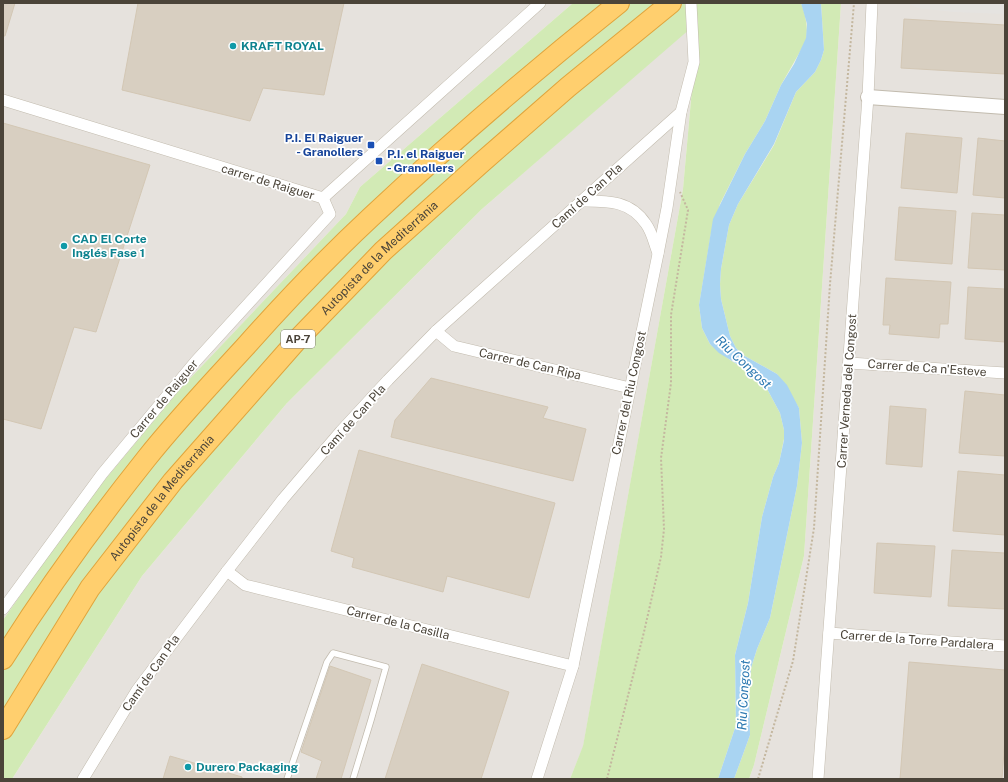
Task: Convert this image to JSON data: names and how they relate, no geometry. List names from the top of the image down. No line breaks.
{"streets":{"highway":["Autopista de la Mediterrània","AP-7"],"street":["carrer de Raiguer","Camí de Can Pla","Carrer de Can Ripa","Carrer de Ca n'Esteve","Carrer Verneda del Congost","Carrer del Riu Congost","Carrer de Raiguer","Carrer de la Casilla","Carrer de la Torre Pardalera"]},"crossings":[["carrer de Raiguer","Carrer de Raiguer"],["Camí de Can Pla","Carrer de Can Ripa"],["Camí de Can Pla","Carrer del Riu Congost"],["Camí de Can Pla","Carrer de la Casilla"],["Carrer de Can Ripa","Carrer del Riu Congost"],["Carrer de Ca n'Esteve","Carrer Verneda del Congost"],["Carrer Verneda del Congost","Carrer de la Torre Pardalera"],["Carrer del Riu Congost","Carrer de la Casilla"]],"water":["Riu Congost"],"places":{"other":["KRAFT ROYAL","CAD El Corte Inglés Fase 1","Durero Packaging"],"transit":["P.I. El Raiguer - Granollers","P.I. el Raiguer - Granollers"]}}
